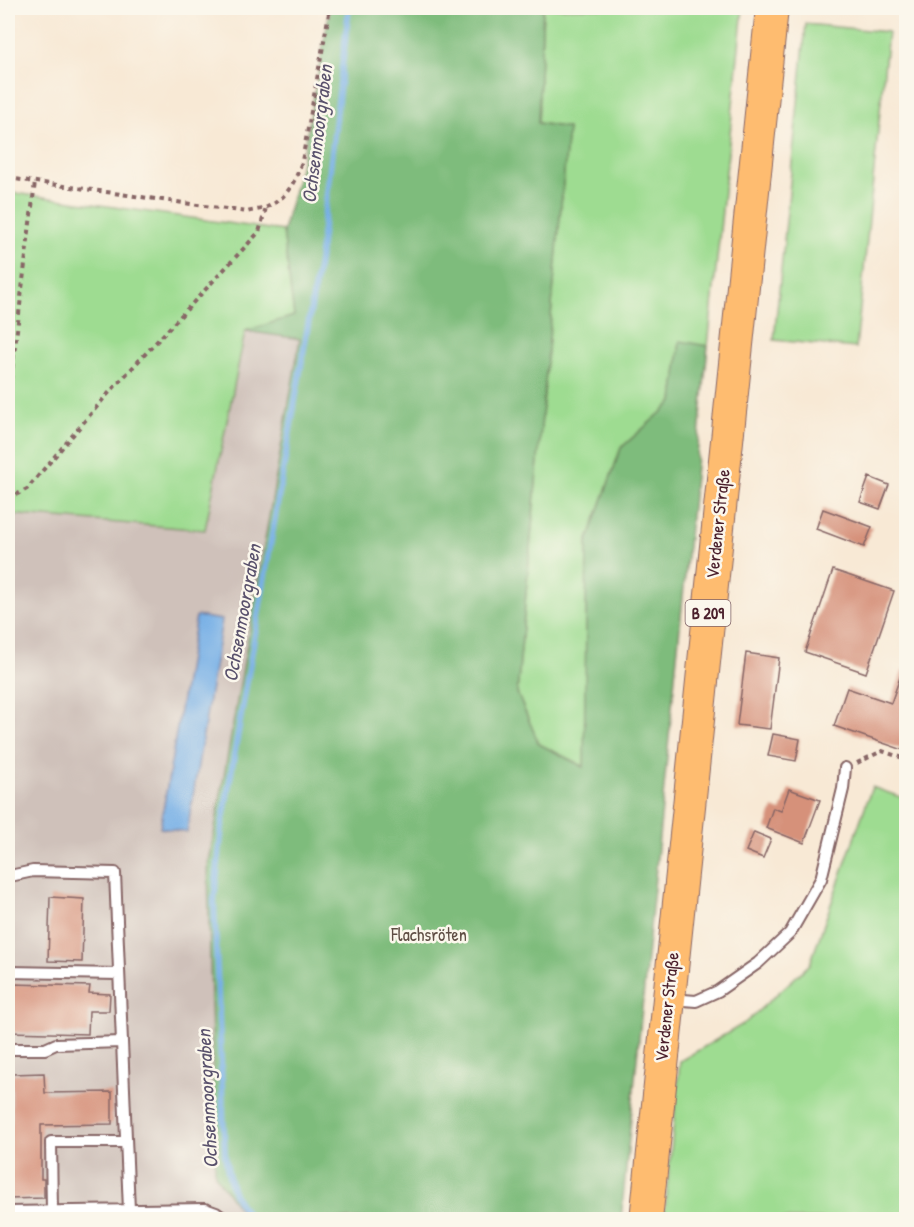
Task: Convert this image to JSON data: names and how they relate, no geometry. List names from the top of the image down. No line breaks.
{"streets":{"main road":["Verdener Straße","B 209"]},"water":["Ochsenmoorgraben"],"parks":["Flachsröten"]}
